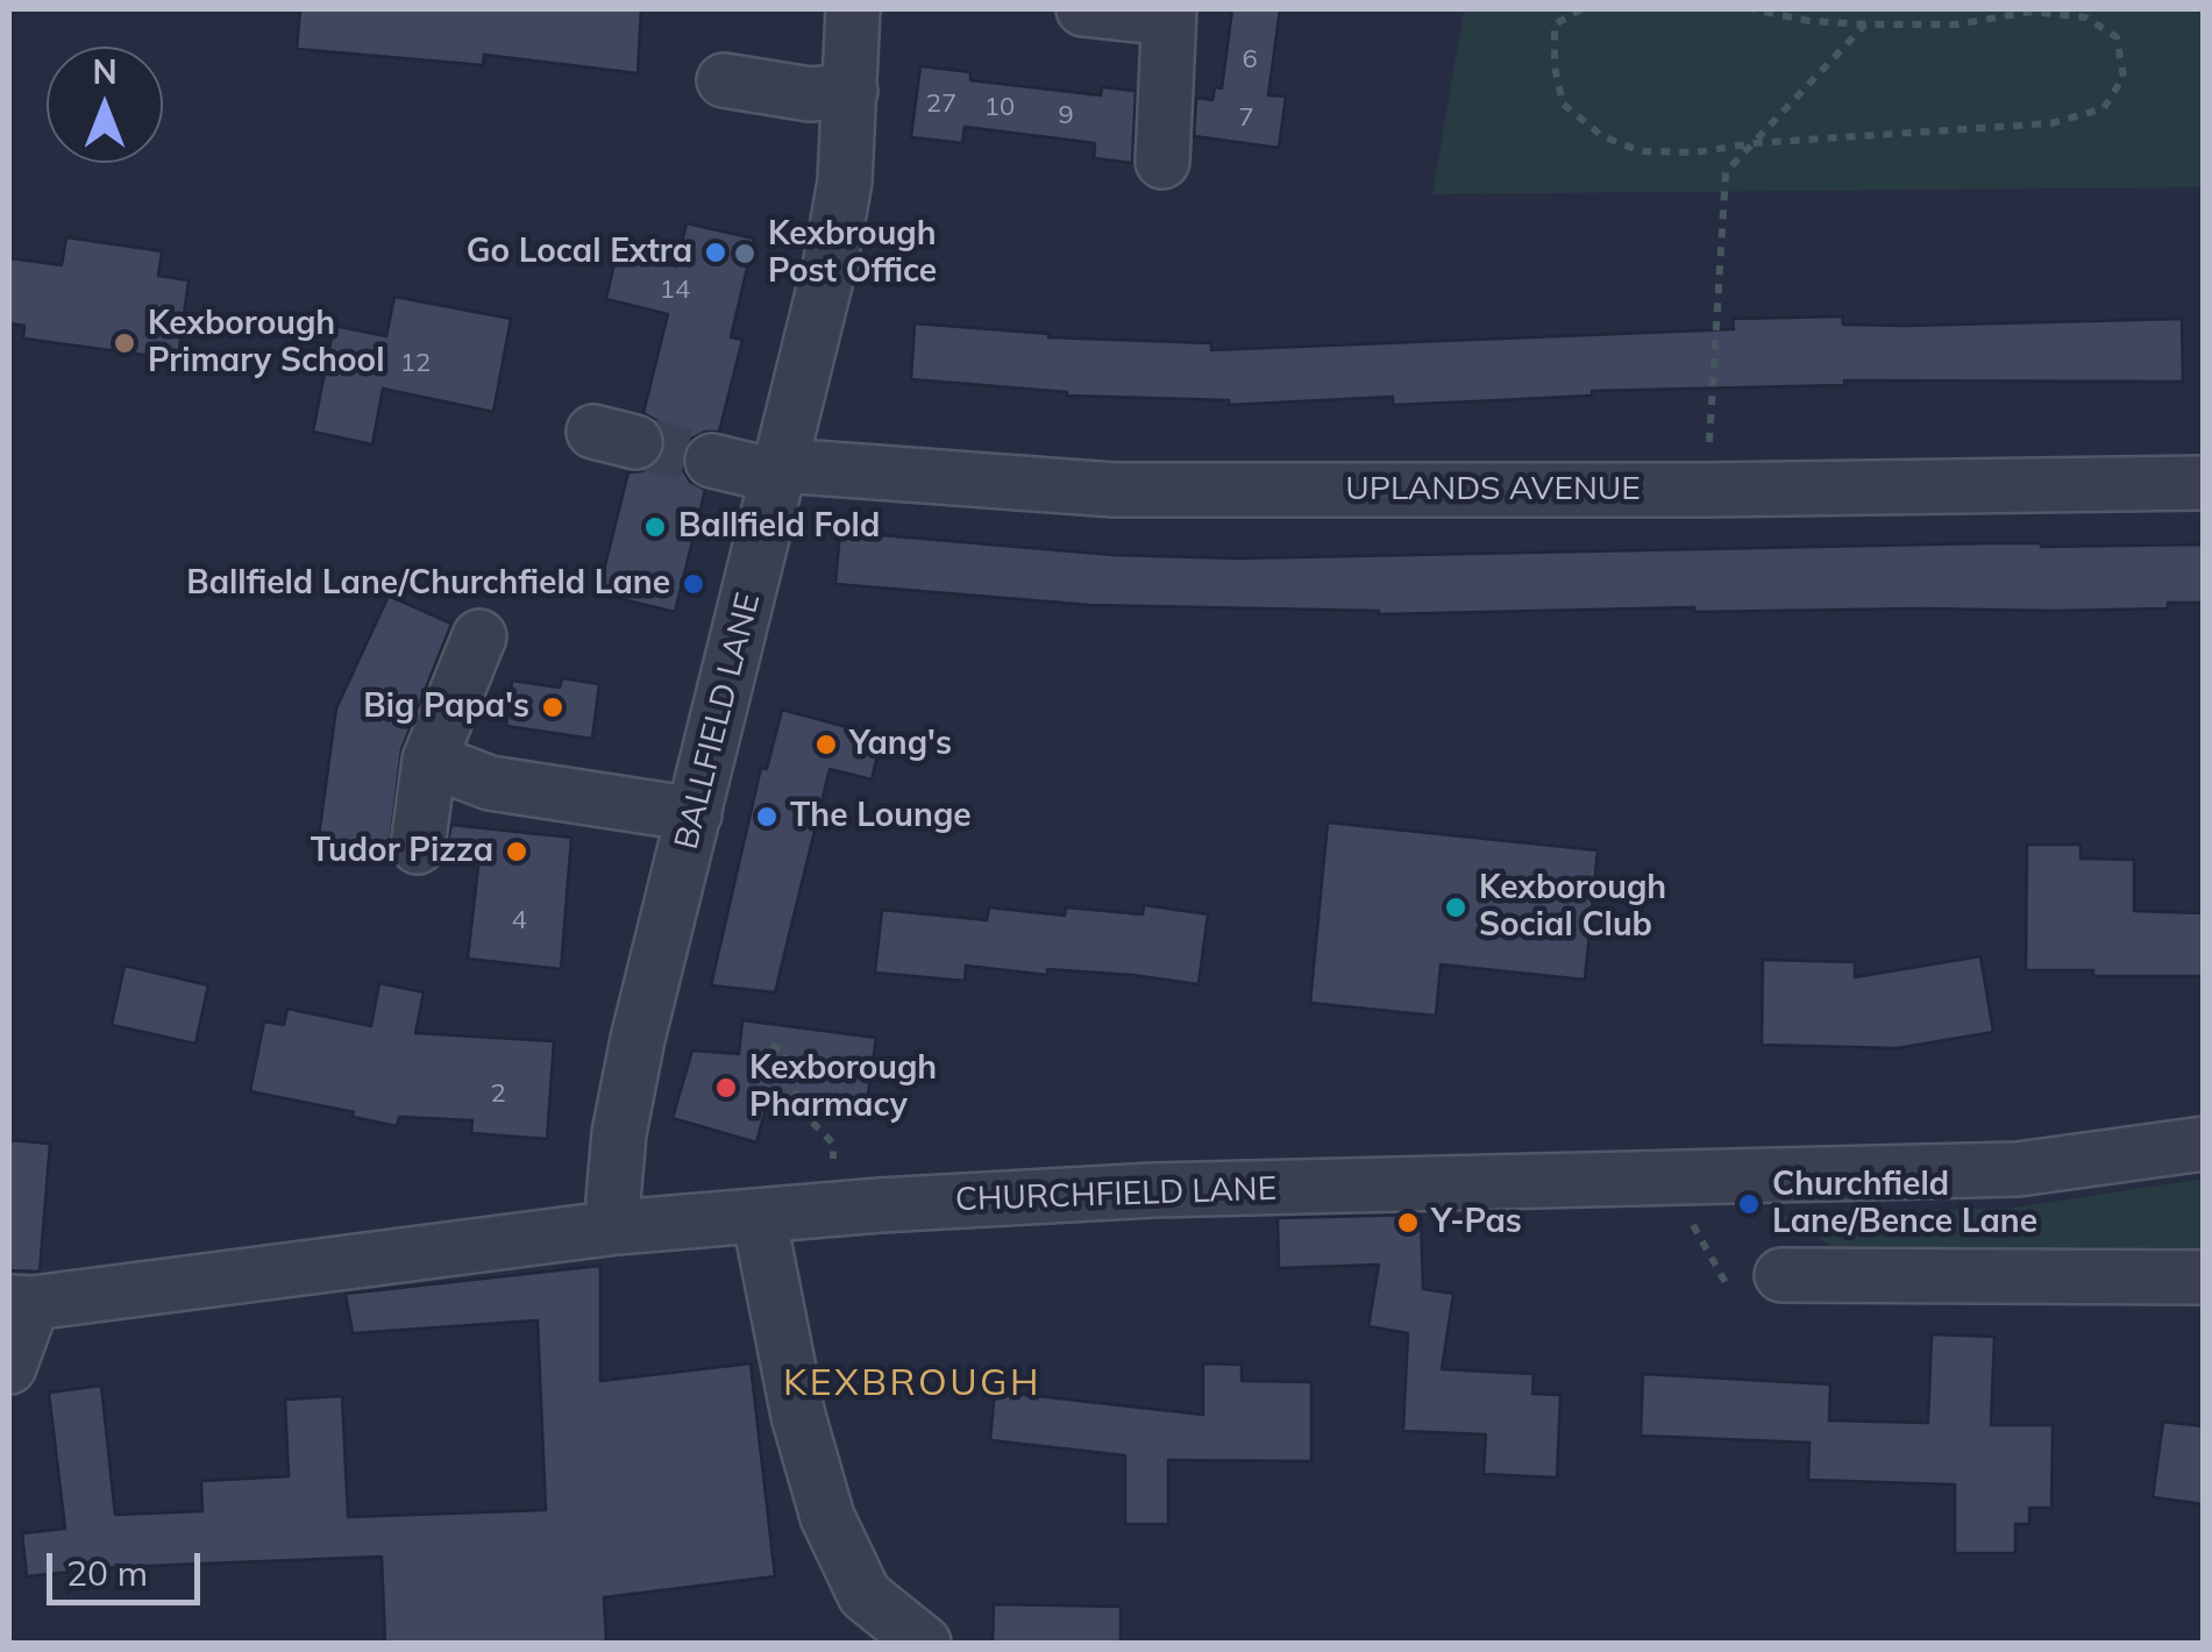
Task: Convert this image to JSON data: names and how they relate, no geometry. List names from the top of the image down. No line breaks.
{"streets":{"street":["UPLANDS AVENUE","BALLFIELD LANE","CHURCHFIELD LANE"]},"crossings":[["UPLANDS AVENUE","BALLFIELD LANE"],["BALLFIELD LANE","CHURCHFIELD LANE"]],"districts":["KEXBROUGH"],"places":["Go Local Extra","Kexbrough Post Office","Kexborough Primary School","Ballfield Fold","Ballfield Lane/Churchfield Lane","Big Papa's","Yang's","The Lounge","Tudor Pizza","Kexborough Social Club","Kexborough Pharmacy","Churchfield Lane/Bence Lane","Y-Pas"],"house_numbers":["6","27","10","9","7","14","12","4","2"],"scale_bar":"20 m","north":"top"}
